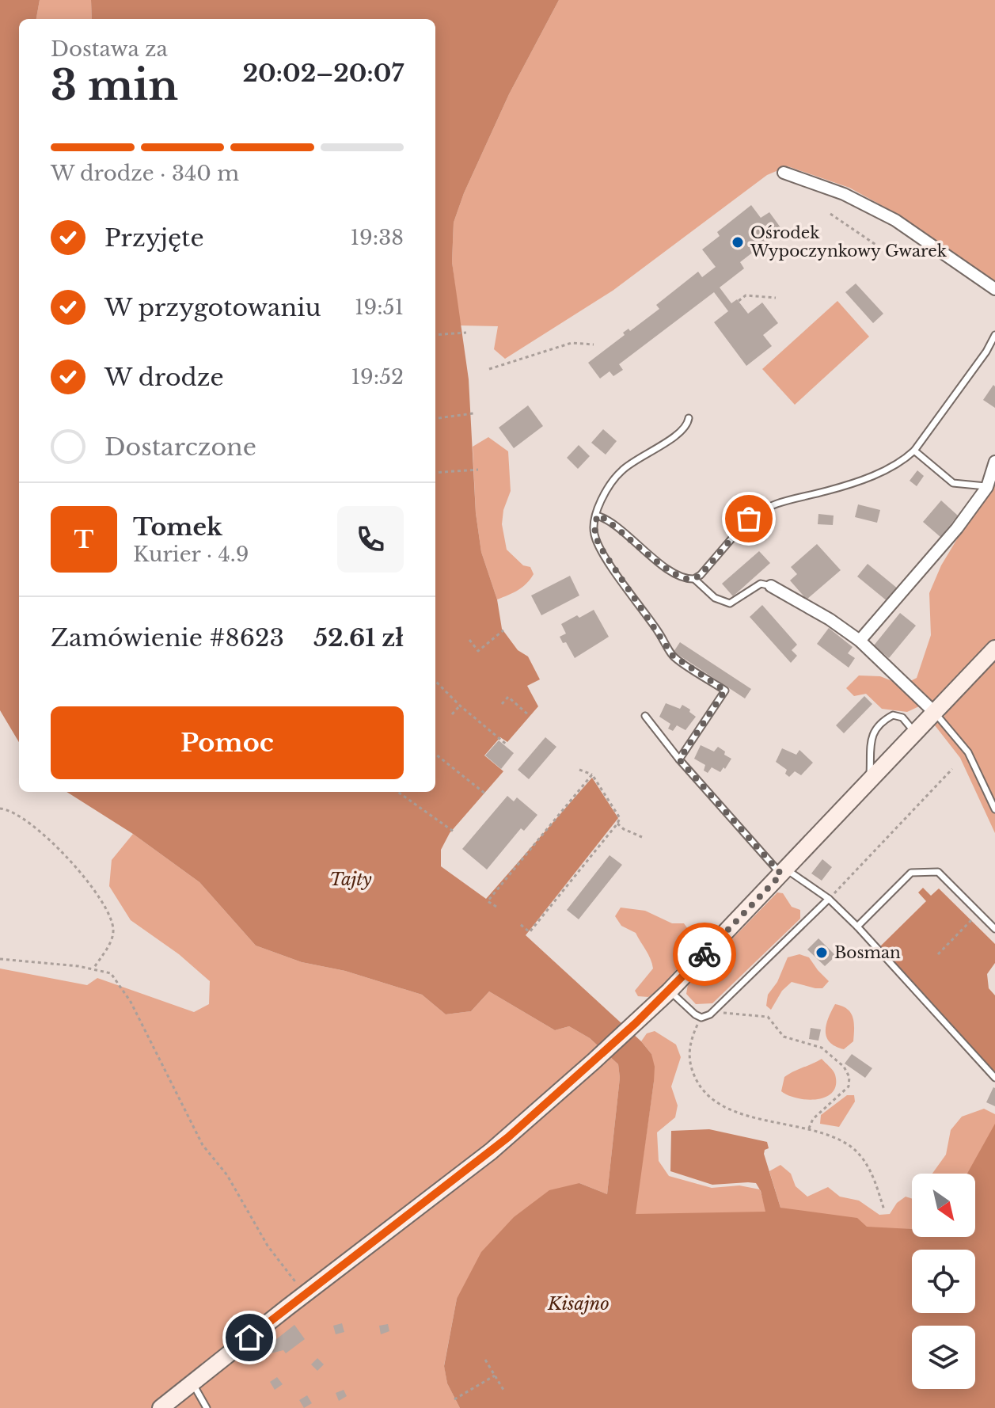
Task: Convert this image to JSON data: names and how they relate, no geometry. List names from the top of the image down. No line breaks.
{"water":["Tajty","Kisajno"],"places":["Ośrodek Wypoczynkowy Gwarek","Bosman"],"north":"bottom right","page":{"heading":["3 min","Dostawa za","20:02–20:07"],"panel":["Tomek","Kurier · 4.9","Zamówienie #8623","52.61 zł"],"bar":"W drodze · 340 m","list":[["Przyjęte","19:38"],["W przygotowaniu","19:51"],["W drodze","19:52"],"Dostarczone"],"round":"T","buttons":"Pomoc"}}
